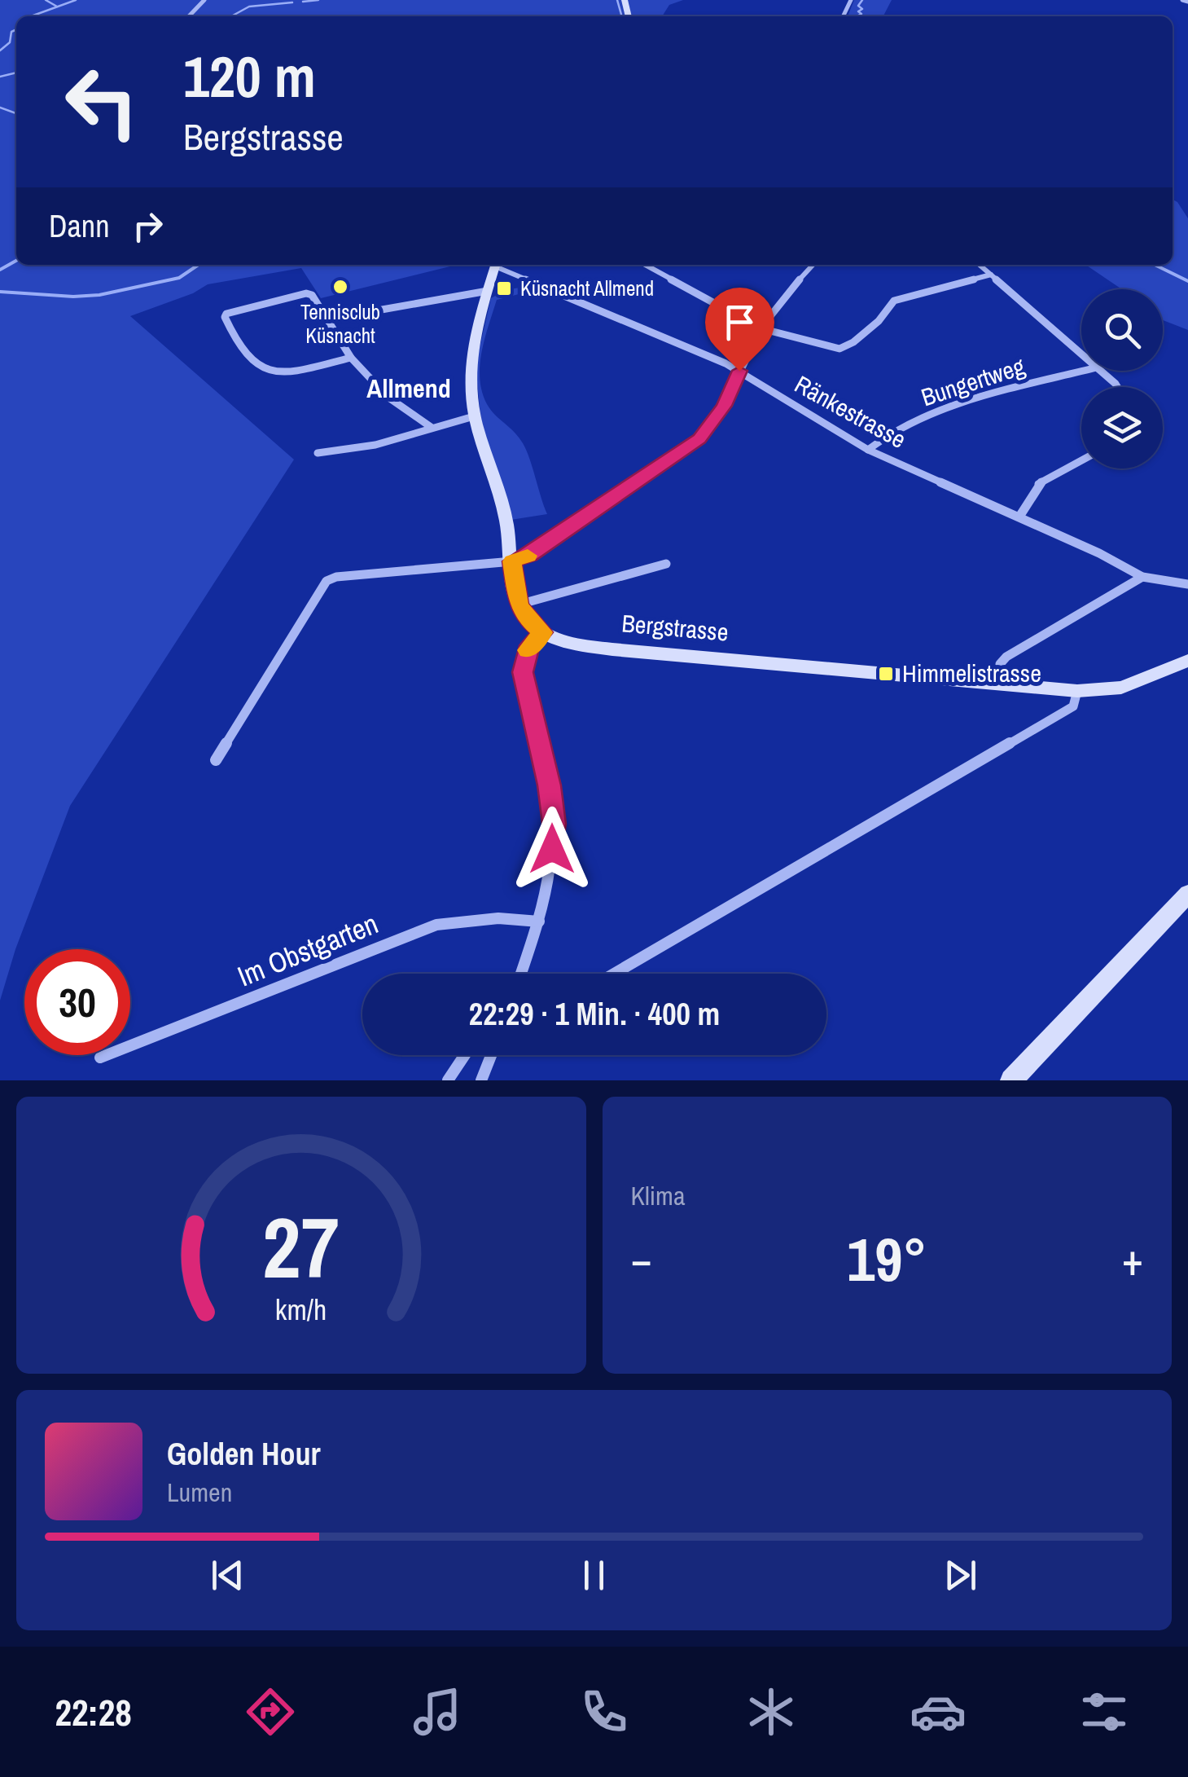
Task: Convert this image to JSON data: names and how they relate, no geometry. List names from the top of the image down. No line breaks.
{"streets":{"street":["Bungertweg","Ränkestrasse","Bergstrasse","Im Obstgarten"]},"crossings":[["Bungertweg","Ränkestrasse"]],"districts":["Allmend"],"places":{"other":["Tennisclub Küsnacht"],"transit":["Küsnacht Allmend","Himmelistrasse"]},"page":{"turn":["120 m","Bergstrasse"],"then":"Dann","limit":"30","trip":"22:29 · 1 Min. · 400 m","tile":"Klima","heat":["−","19°","+"],"song":["Golden Hour","Lumen"],"tabs":"22:28","gauge":["27","km/h"]}}
